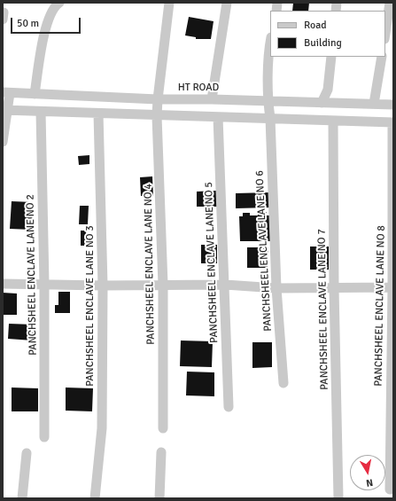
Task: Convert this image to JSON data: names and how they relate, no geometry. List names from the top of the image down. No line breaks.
{"streets":{"street":["HT ROAD","PANCHSHEEL ENCLAVE LANE NO 6","PANCHSHEEL ENCLAVE LANE NO 5","PANCHSHEEL ENCLAVE LANE NO 4","PANCHSHEEL ENCLAVE LANE NO 2","PANCHSHEEL ENCLAVE LANE NO 3","PANCHSHEEL ENCLAVE LANE NO 8","PANCHSHEEL ENCLAVE LANE NO 7"]},"crossings":[["HT ROAD","PANCHSHEEL ENCLAVE LANE NO 6"],["HT ROAD","PANCHSHEEL ENCLAVE LANE NO 4"]],"legend":["Road","Building"],"scale_bar":"50 m","north":"bottom"}
